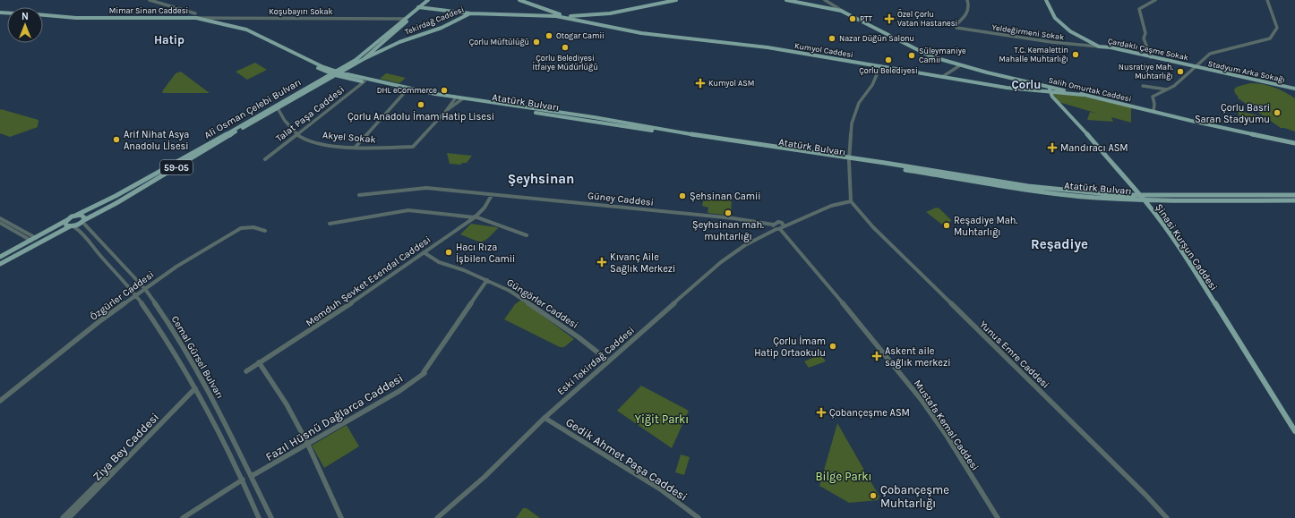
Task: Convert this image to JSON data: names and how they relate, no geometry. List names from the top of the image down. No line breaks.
{"streets":{"main road":["Mimar Sinan Caddesi","Tekirdağ Caddesi","Çardaklı Çeşme Sokak","Kumyol Caddesi","Stadyum Arka Sokağı","Salih Omurtak Caddesi","Atatürk Bulvarı","Ali Osman Çelebi Bulvarı","59-05","Şinasi Kurşun Caddesi"],"street":["Koşubayırı Sokak","Yeldeğirmeni Sokak","Talat Paşa Caddesi","Akyel Sokak","Güney Caddesi","Memduh Şevket Esendal Caddesi","Özgürler Caddesi","Güngörler Caddesi","Yunus Emre Caddesi","Cemal Gürsel Bulvarı","Eski Tekirdağ Caddesi","Fazıl Hüsnü Dağlarca Caddesi","Mustafa Kemal Caddesi","Ziya Bey Caddesi","Gedik Ahmet Paşa Caddesi"]},"crossings":[["Mimar Sinan Caddesi","Koşubayırı Sokak"],["Mimar Sinan Caddesi","Atatürk Bulvarı"],["Mimar Sinan Caddesi","Ali Osman Çelebi Bulvarı"],["Koşubayırı Sokak","Ali Osman Çelebi Bulvarı"],["Tekirdağ Caddesi","Kumyol Caddesi"],["Yeldeğirmeni Sokak","Çardaklı Çeşme Sokak"],["Çardaklı Çeşme Sokak","Stadyum Arka Sokağı"],["Kumyol Caddesi","Salih Omurtak Caddesi"],["Kumyol Caddesi","Şinasi Kurşun Caddesi"],["Atatürk Bulvarı","Ali Osman Çelebi Bulvarı"],["Atatürk Bulvarı","Talat Paşa Caddesi"],["Atatürk Bulvarı","Şinasi Kurşun Caddesi"],["Ali Osman Çelebi Bulvarı","Akyel Sokak"],["Ali Osman Çelebi Bulvarı","Cemal Gürsel Bulvarı"],["Talat Paşa Caddesi","Akyel Sokak"],["Güney Caddesi","Memduh Şevket Esendal Caddesi"],["Güney Caddesi","Eski Tekirdağ Caddesi"],["Güney Caddesi","Mustafa Kemal Caddesi"],["Memduh Şevket Esendal Caddesi","Güngörler Caddesi"],["Özgürler Caddesi","Cemal Gürsel Bulvarı"],["Güngörler Caddesi","Eski Tekirdağ Caddesi"],["Güngörler Caddesi","Fazıl Hüsnü Dağlarca Caddesi"],["Yunus Emre Caddesi","Eski Tekirdağ Caddesi"],["Cemal Gürsel Bulvarı","Fazıl Hüsnü Dağlarca Caddesi"],["Cemal Gürsel Bulvarı","Ziya Bey Caddesi"],["Eski Tekirdağ Caddesi","Mustafa Kemal Caddesi"],["Eski Tekirdağ Caddesi","Gedik Ahmet Paşa Caddesi"]],"districts":["Hatip","Çorlu","Şeyhsinan","Reşadiye"],"parks":["Yiğit Parkı","Bilge Parkı"],"places":{"other":["PTT","Otogar Camii","Nazar Düğün Salonu","Çorlu Müftülüğü","Çorlu Belediyesi İtfaiye Müdürlüğü","T.C. Kemalettin Mahalle Muhtarlığı","Süleymaniye Camii","Çorlu Belediyesi","Nusratiye Mah. Muhtarlığı","DHL eCommerce","Çorlu Anadolu İmam Hatip Lisesi","Çorlu Basri Saran Stadyumu","Arif Nihat Asya Anadolu Lİsesi","Şehsinan Camii","Şeyhsinan mah. muhtarlığı","Reşadiye Mah. Muhtarlığı","Hacı Rıza İşbilen Camii","Çorlu İmam Hatip Ortaokulu","Çobançeşme Muhtarlığı"],"health":["Özel Çorlu Vatan Hastanesi","Kumyol ASM","Mandıracı ASM","Kıvanç Aile Sağlık Merkezi","Askent aile sağlık merkezi","Çobançeşme ASM"]},"north":"top"}
